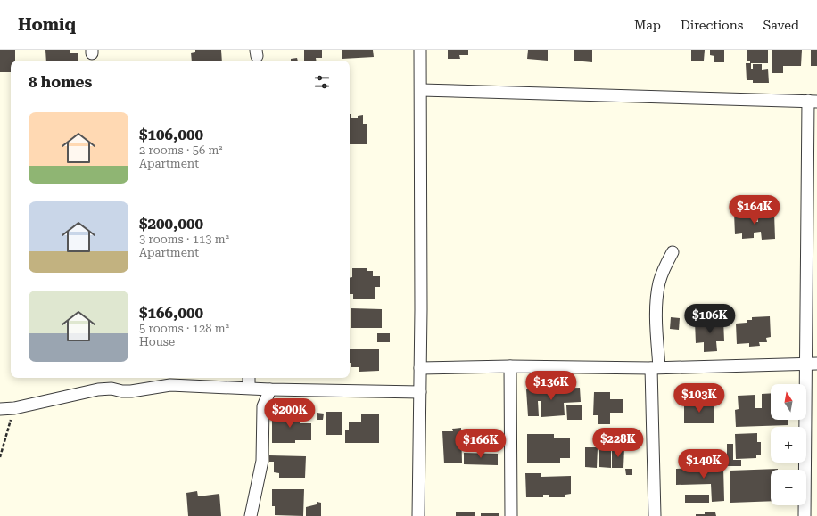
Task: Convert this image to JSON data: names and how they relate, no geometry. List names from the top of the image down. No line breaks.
{"north":"top","page":{"header":"Homiq","nav":["Map","Directions","Saved"],"heading":"8 homes","list":[{"name":"$106,000","note":"2 rooms · 56 m² · Apartment"},{"name":"$200,000","note":"3 rooms · 113 m² · Apartment"},{"name":"$166,000","note":"5 rooms · 128 m² · House"}],"price":["$164K","$106K","$136K","$103K","$200K","$228K","$166K","$140K"],"map_buttons":["+","−"]}}
